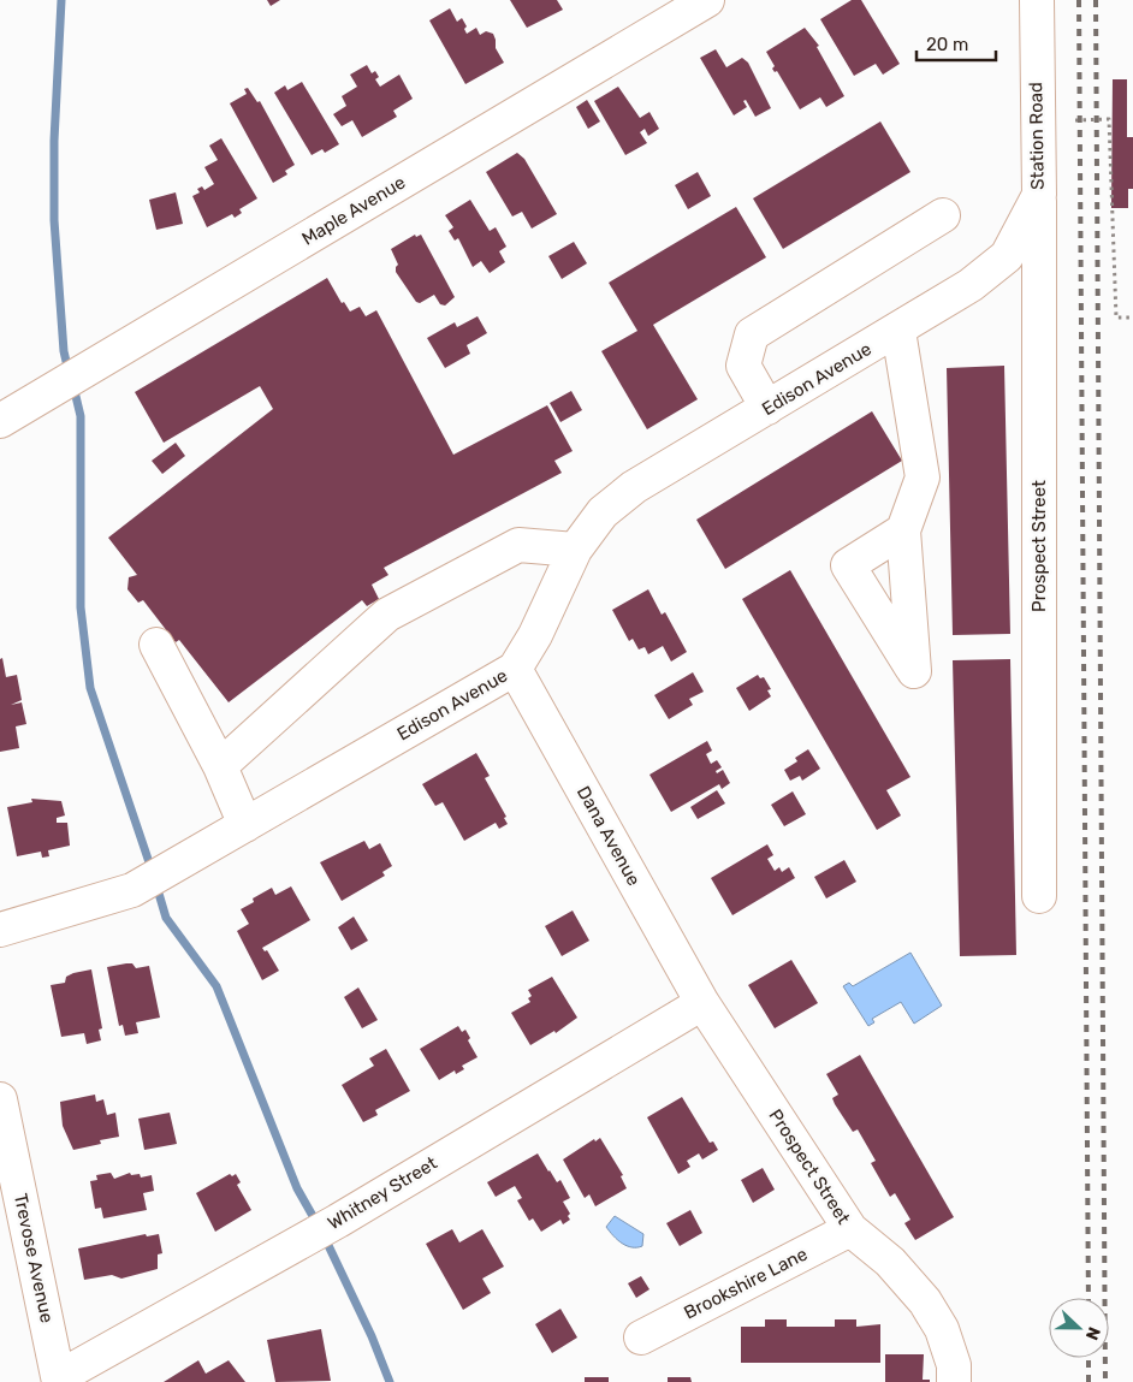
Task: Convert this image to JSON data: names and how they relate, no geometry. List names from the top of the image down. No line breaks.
{"streets":{"street":["Station Road","Maple Avenue","Edison Avenue","Prospect Street","Dana Avenue","Whitney Street","Trevose Avenue","Brookshire Lane"]},"crossings":[["Station Road","Edison Avenue"],["Station Road","Prospect Street"],["Edison Avenue","Dana Avenue"],["Prospect Street","Dana Avenue"],["Prospect Street","Whitney Street"],["Prospect Street","Brookshire Lane"],["Dana Avenue","Whitney Street"],["Whitney Street","Trevose Avenue"]],"scale_bar":"20 m","north":"right"}
